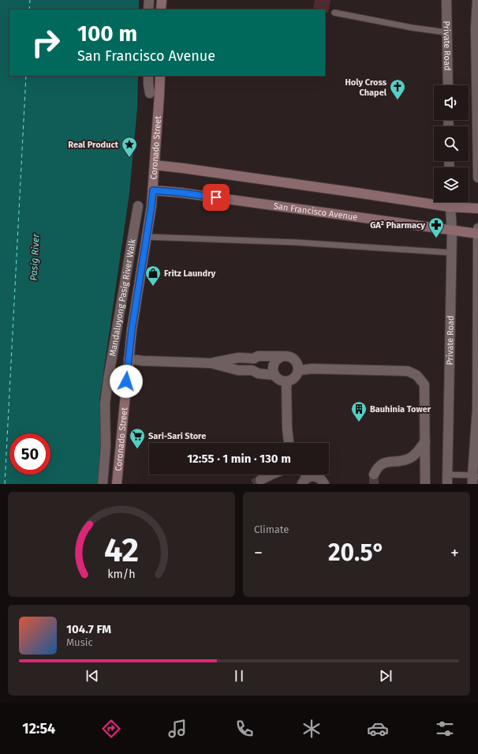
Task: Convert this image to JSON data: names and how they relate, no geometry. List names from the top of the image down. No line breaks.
{"streets":{"main road":["Coronado Street","San Francisco Avenue"],"street":["Private Road","Mandaluyong Pasig River Walk"]},"crossings":[["Private Road","San Francisco Avenue"],["Coronado Street","San Francisco Avenue"]],"water":["Pasig River"],"places":{"church":["Holy Cross Chapel"],"place":["Real Product"],"pharmacy":["GA² Pharmacy"],"shop":["Fritz Laundry"],"building":["Bauhinia Tower"],"supermarket":["Sari-Sari Store"]},"page":{"turn":["100 m","San Francisco Avenue"],"limit":"50","trip":"12:55 · 1 min · 130 m","tile":"Climate","heat":["−","20.5°","+"],"song":["104.7 FM","Music"],"tabs":"12:54","gauge":["42","km/h"]}}
